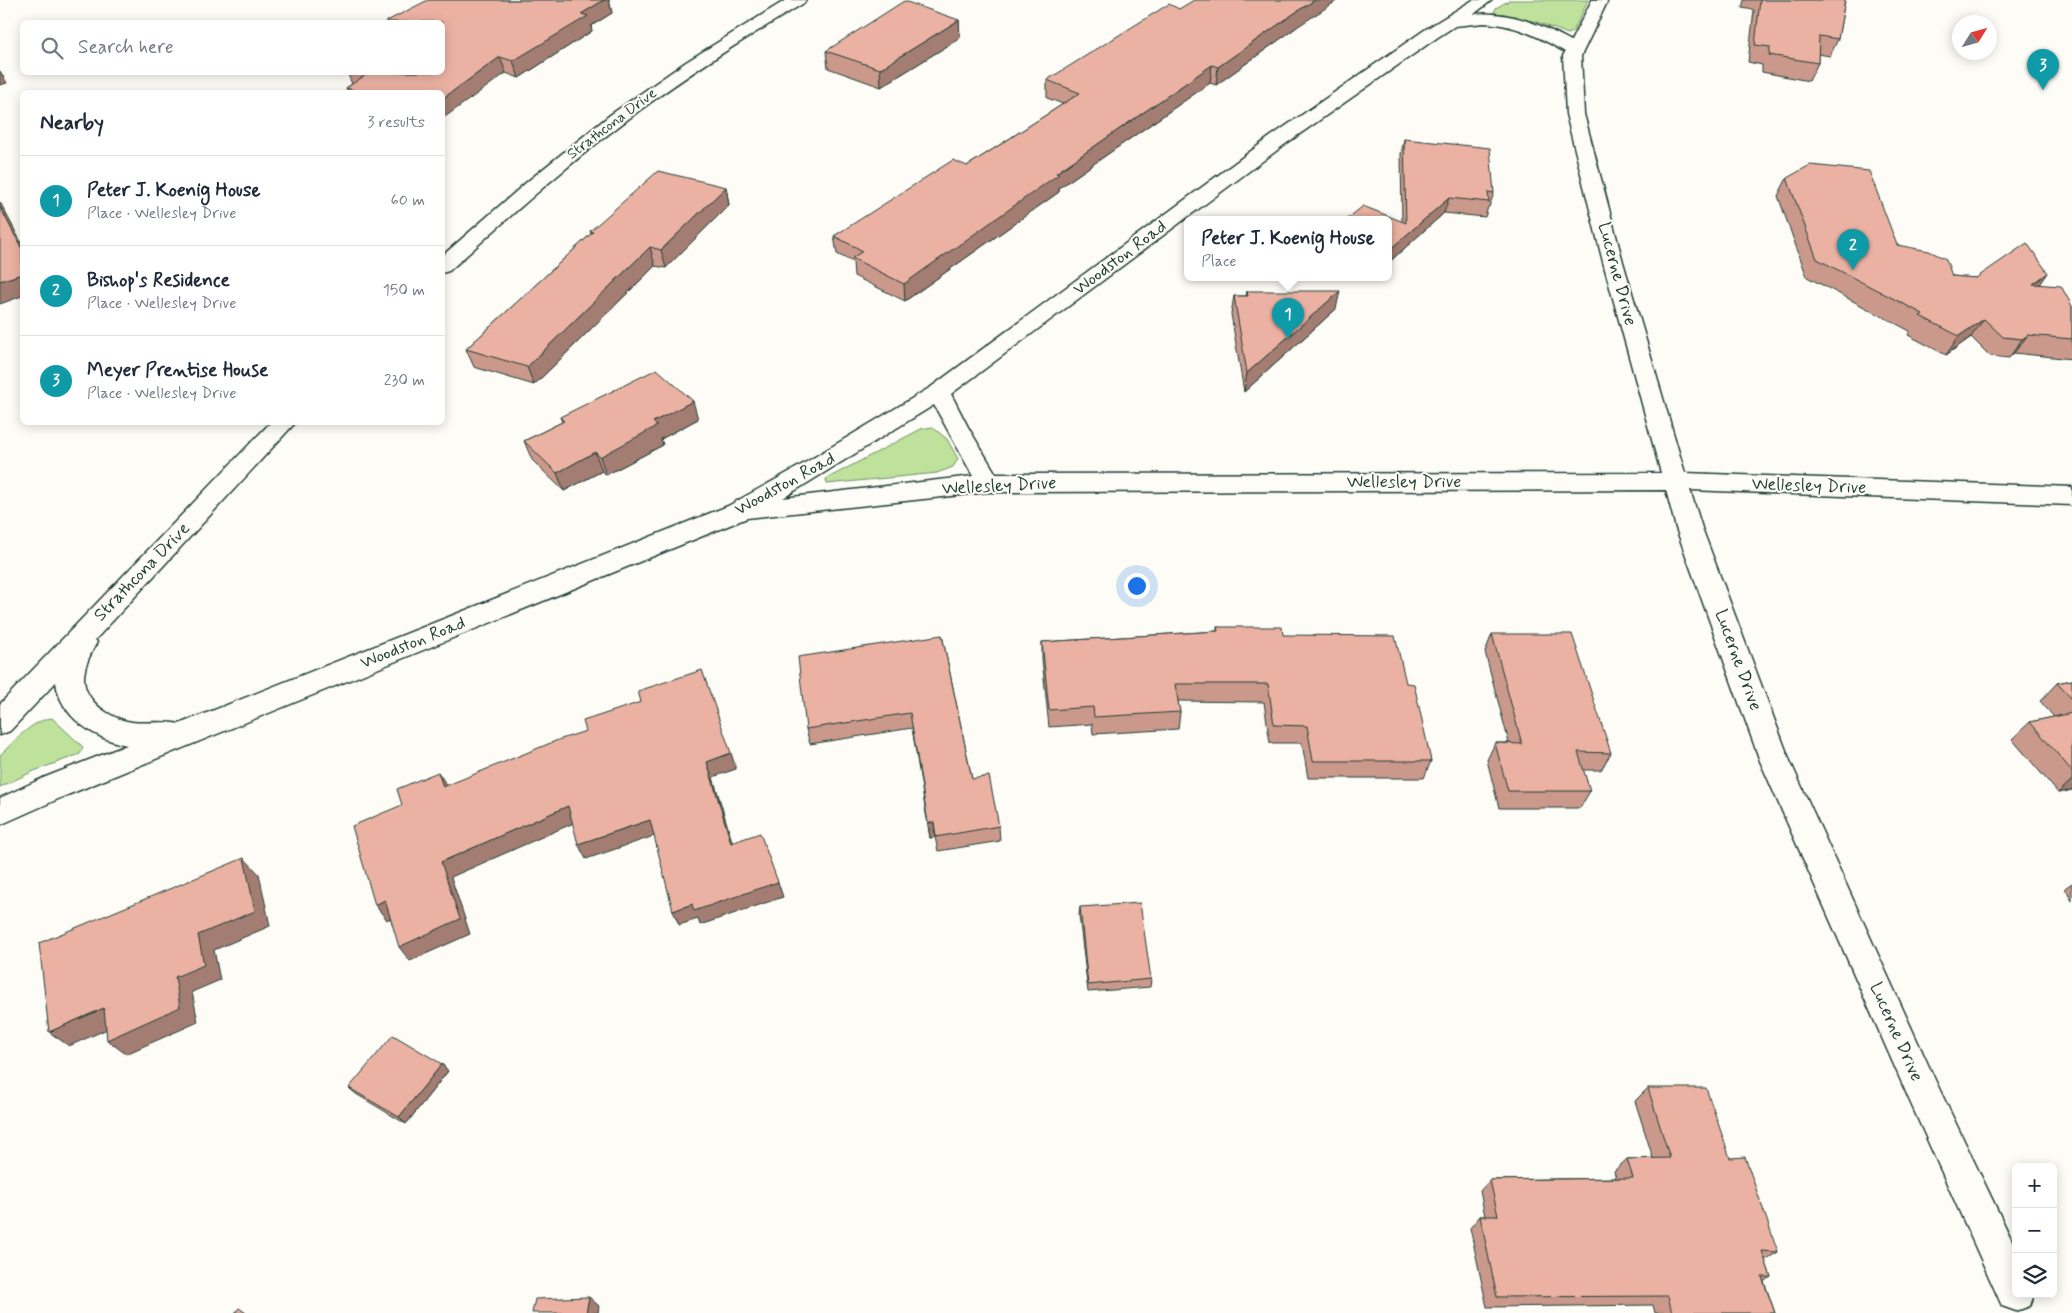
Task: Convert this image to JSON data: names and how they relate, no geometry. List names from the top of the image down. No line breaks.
{"streets":{"street":["Strathcona Drive","Woodston Road","Lucerne Drive","Wellesley Drive"]},"crossings":[["Woodston Road","Wellesley Drive"],["Lucerne Drive","Wellesley Drive"]],"north":"top right","page":{"search":"Search here","pins":["3","2","1"],"heading":["Nearby","3 results"],"list":[{"mark":"1","name":"Peter J. Koenig House","note":"Place · Wellesley Drive","value":"60 m"},{"mark":"2","name":"Bishop's Residence","note":"Place · Wellesley Drive","value":"150 m"},{"mark":"3","name":"Meyer Prentise House","note":"Place · Wellesley Drive","value":"230 m"}],"popup":["Peter J. Koenig House","Place"],"map_buttons":["+","−"]}}
